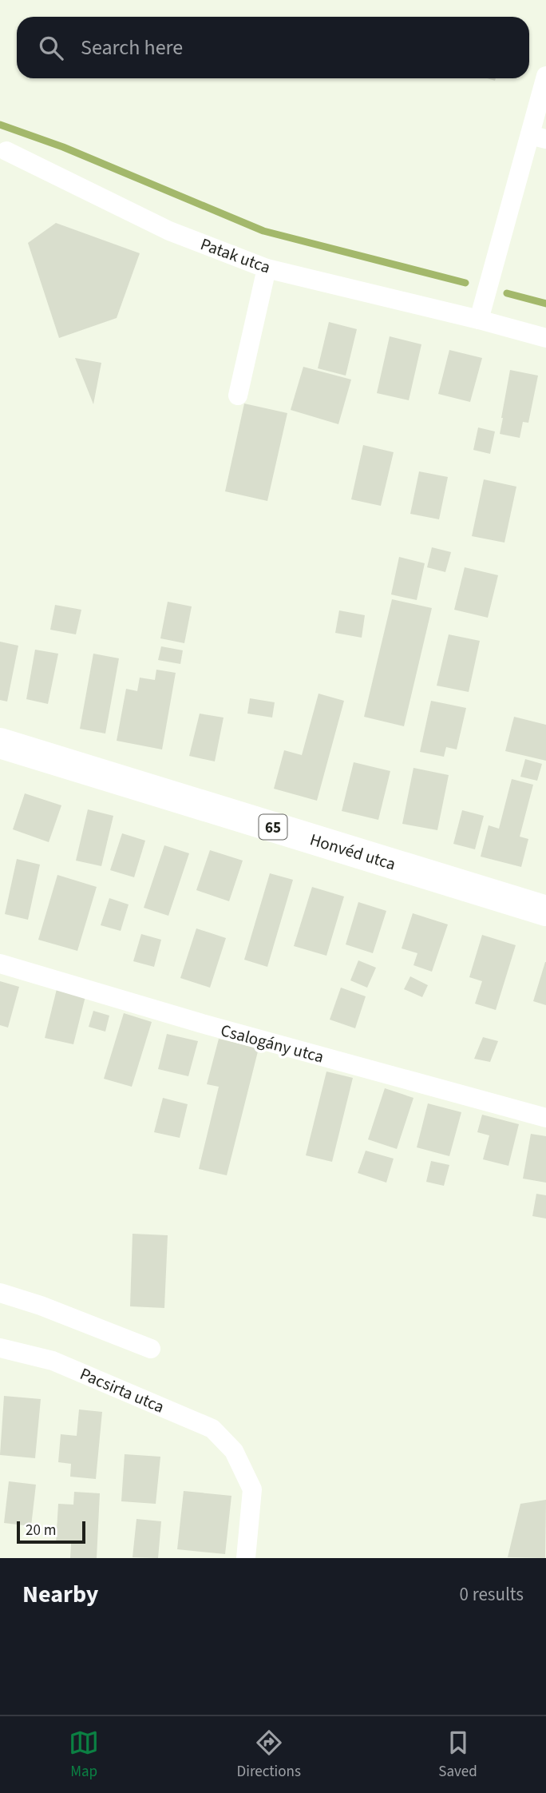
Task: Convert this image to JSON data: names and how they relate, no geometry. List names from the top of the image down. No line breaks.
{"streets":{"main road":["65","Honvéd utca"],"street":["Patak utca","Csalogány utca","Pacsirta utca"]},"scale_bar":"20 m","page":{"search":"Search here","scale":"20 m","heading":["Nearby","0 results"],"nav":["Map","Directions","Saved"]}}
